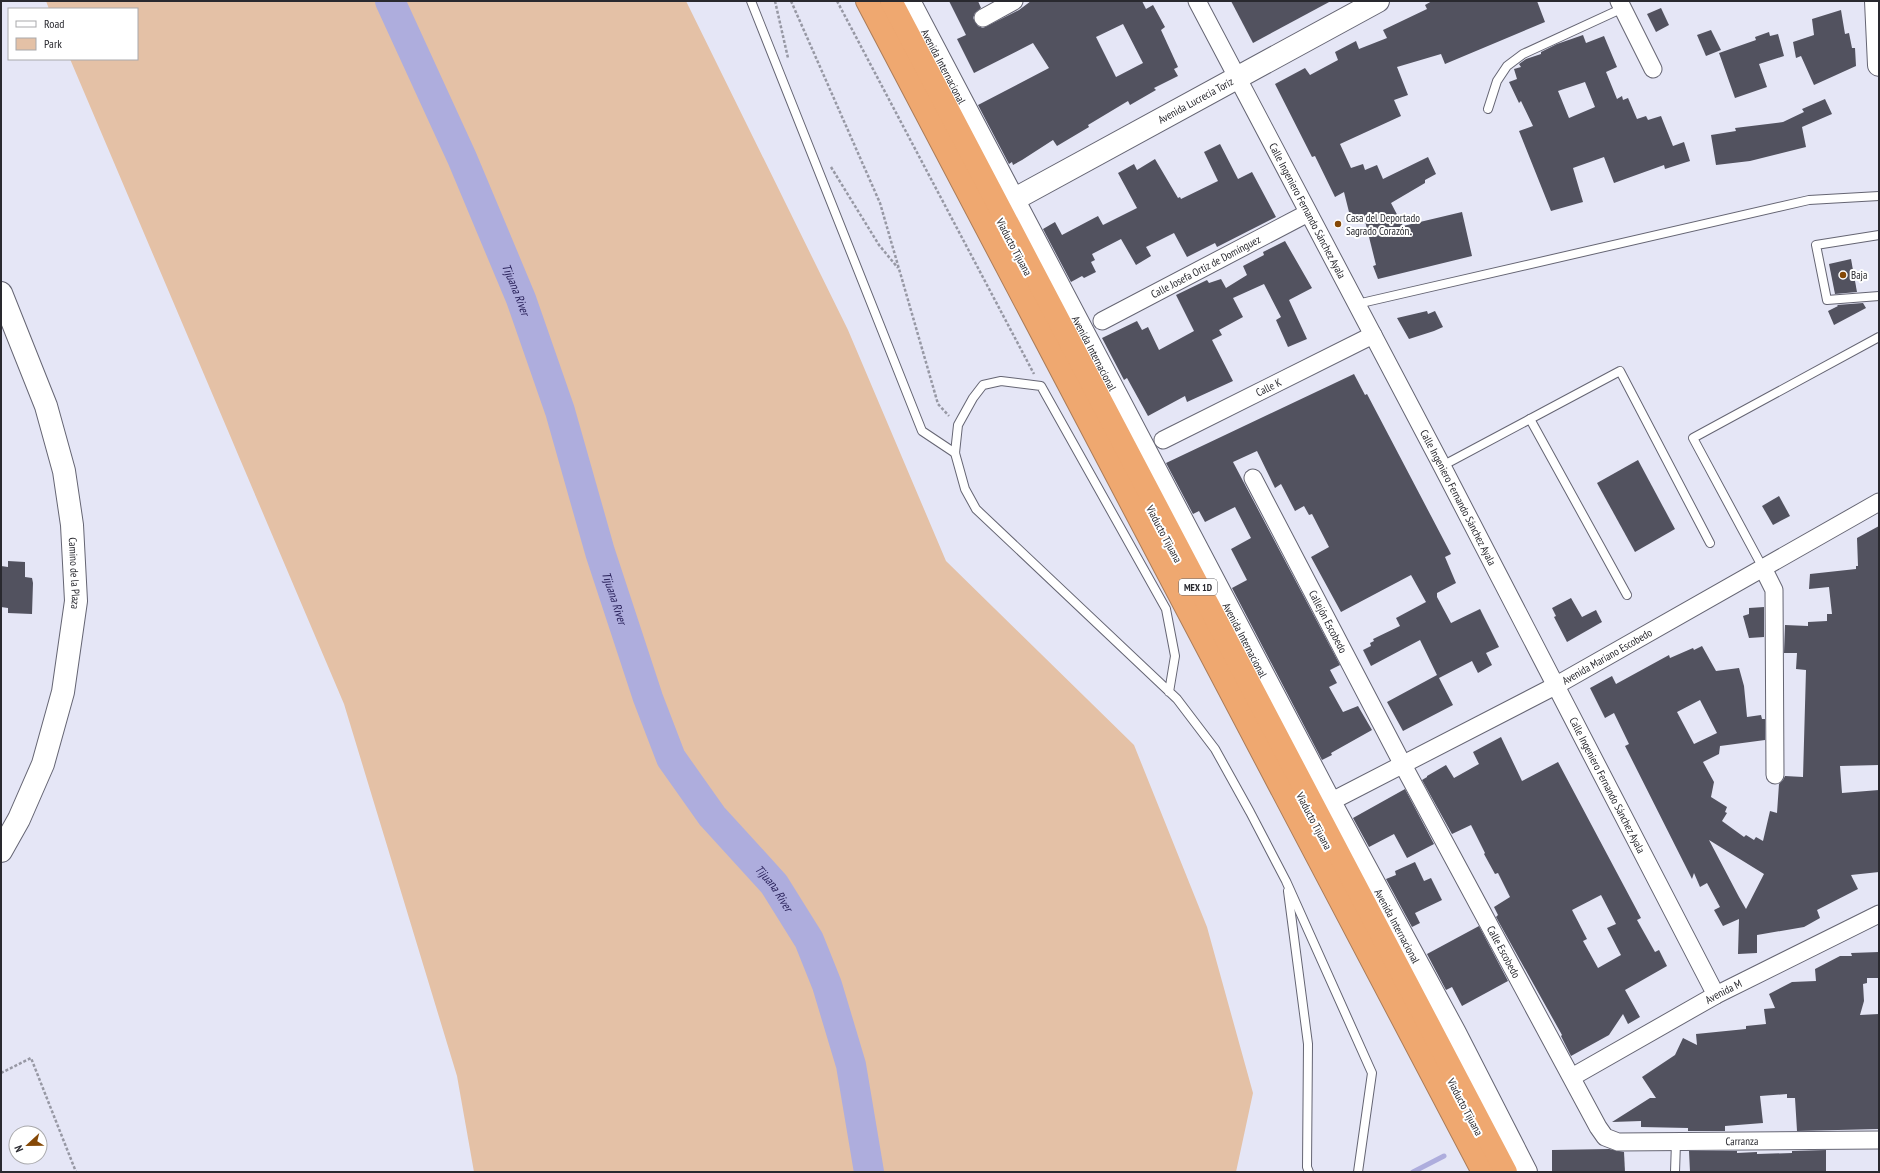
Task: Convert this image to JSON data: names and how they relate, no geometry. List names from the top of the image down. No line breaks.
{"streets":{"highway":["Avenida Internacional","Viaducto Tijuana","MEX 1D"],"main road":["Avenida Lucrecia Toriz","Camino de la Plaza"],"street":["Calle Ingeniero Fernando Sánchez Ayala","Calle Josefa Ortiz de Domínguez","Calle K","Callejón Escobedo","Avenida Mariano Escobedo","Calle Escobedo","Avenida M","Carranza"]},"crossings":[["Avenida Internacional","Avenida Lucrecia Toriz"],["Avenida Internacional","Avenida Mariano Escobedo"],["Avenida Lucrecia Toriz","Calle Ingeniero Fernando Sánchez Ayala"],["Calle Ingeniero Fernando Sánchez Ayala","Calle Josefa Ortiz de Domínguez"],["Calle Ingeniero Fernando Sánchez Ayala","Calle K"],["Calle Ingeniero Fernando Sánchez Ayala","Avenida Mariano Escobedo"],["Calle Ingeniero Fernando Sánchez Ayala","Avenida M"],["Callejón Escobedo","Avenida Mariano Escobedo"],["Callejón Escobedo","Calle Escobedo"],["Avenida Mariano Escobedo","Calle Escobedo"],["Calle Escobedo","Avenida M"],["Calle Escobedo","Carranza"]],"water":["Tijuana River"],"places":["Casa del Deportado Sagrado Corazón.","Baja"],"legend":["Road","Park"],"north":"left"}
